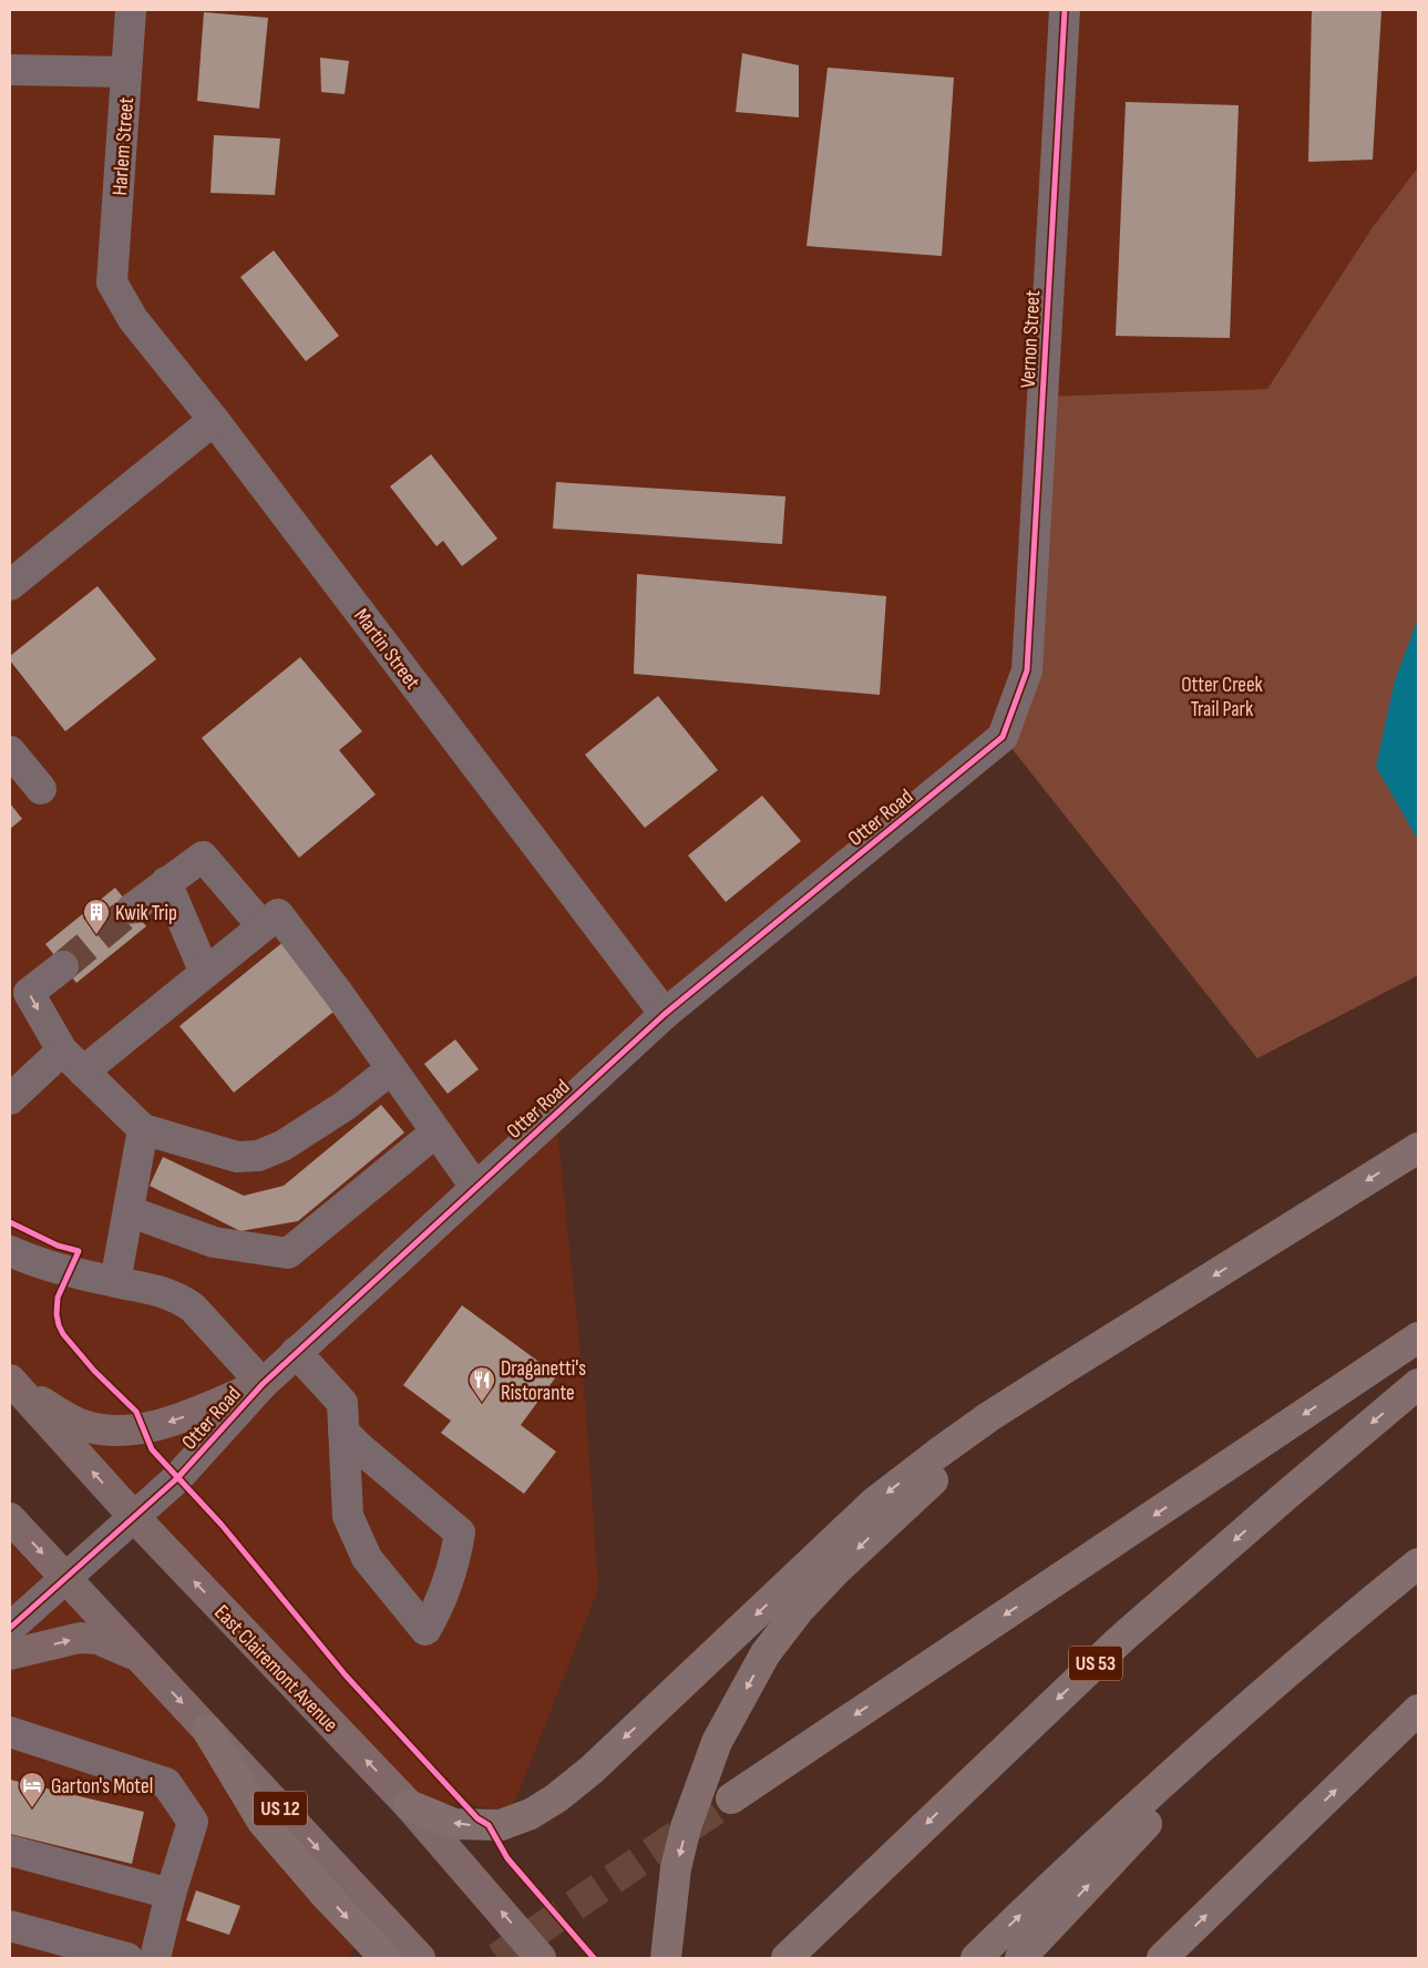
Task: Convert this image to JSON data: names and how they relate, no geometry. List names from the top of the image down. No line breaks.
{"streets":{"highway":["US 53"],"main road":["East Clairemont Avenue","US 12"],"street":["Harlem Street","Vernon Street","Martin Street","Otter Road"]},"crossings":[["Harlem Street","Martin Street"],["Vernon Street","Otter Road"],["Martin Street","Otter Road"],["Otter Road","East Clairemont Avenue"],["Otter Road","US 12"]],"parks":["Otter Creek Trail Park"],"places":{"building":["Kwik Trip"],"restaurant":["Draganetti's Ristorante"],"hotel":["Garton's Motel"]}}
